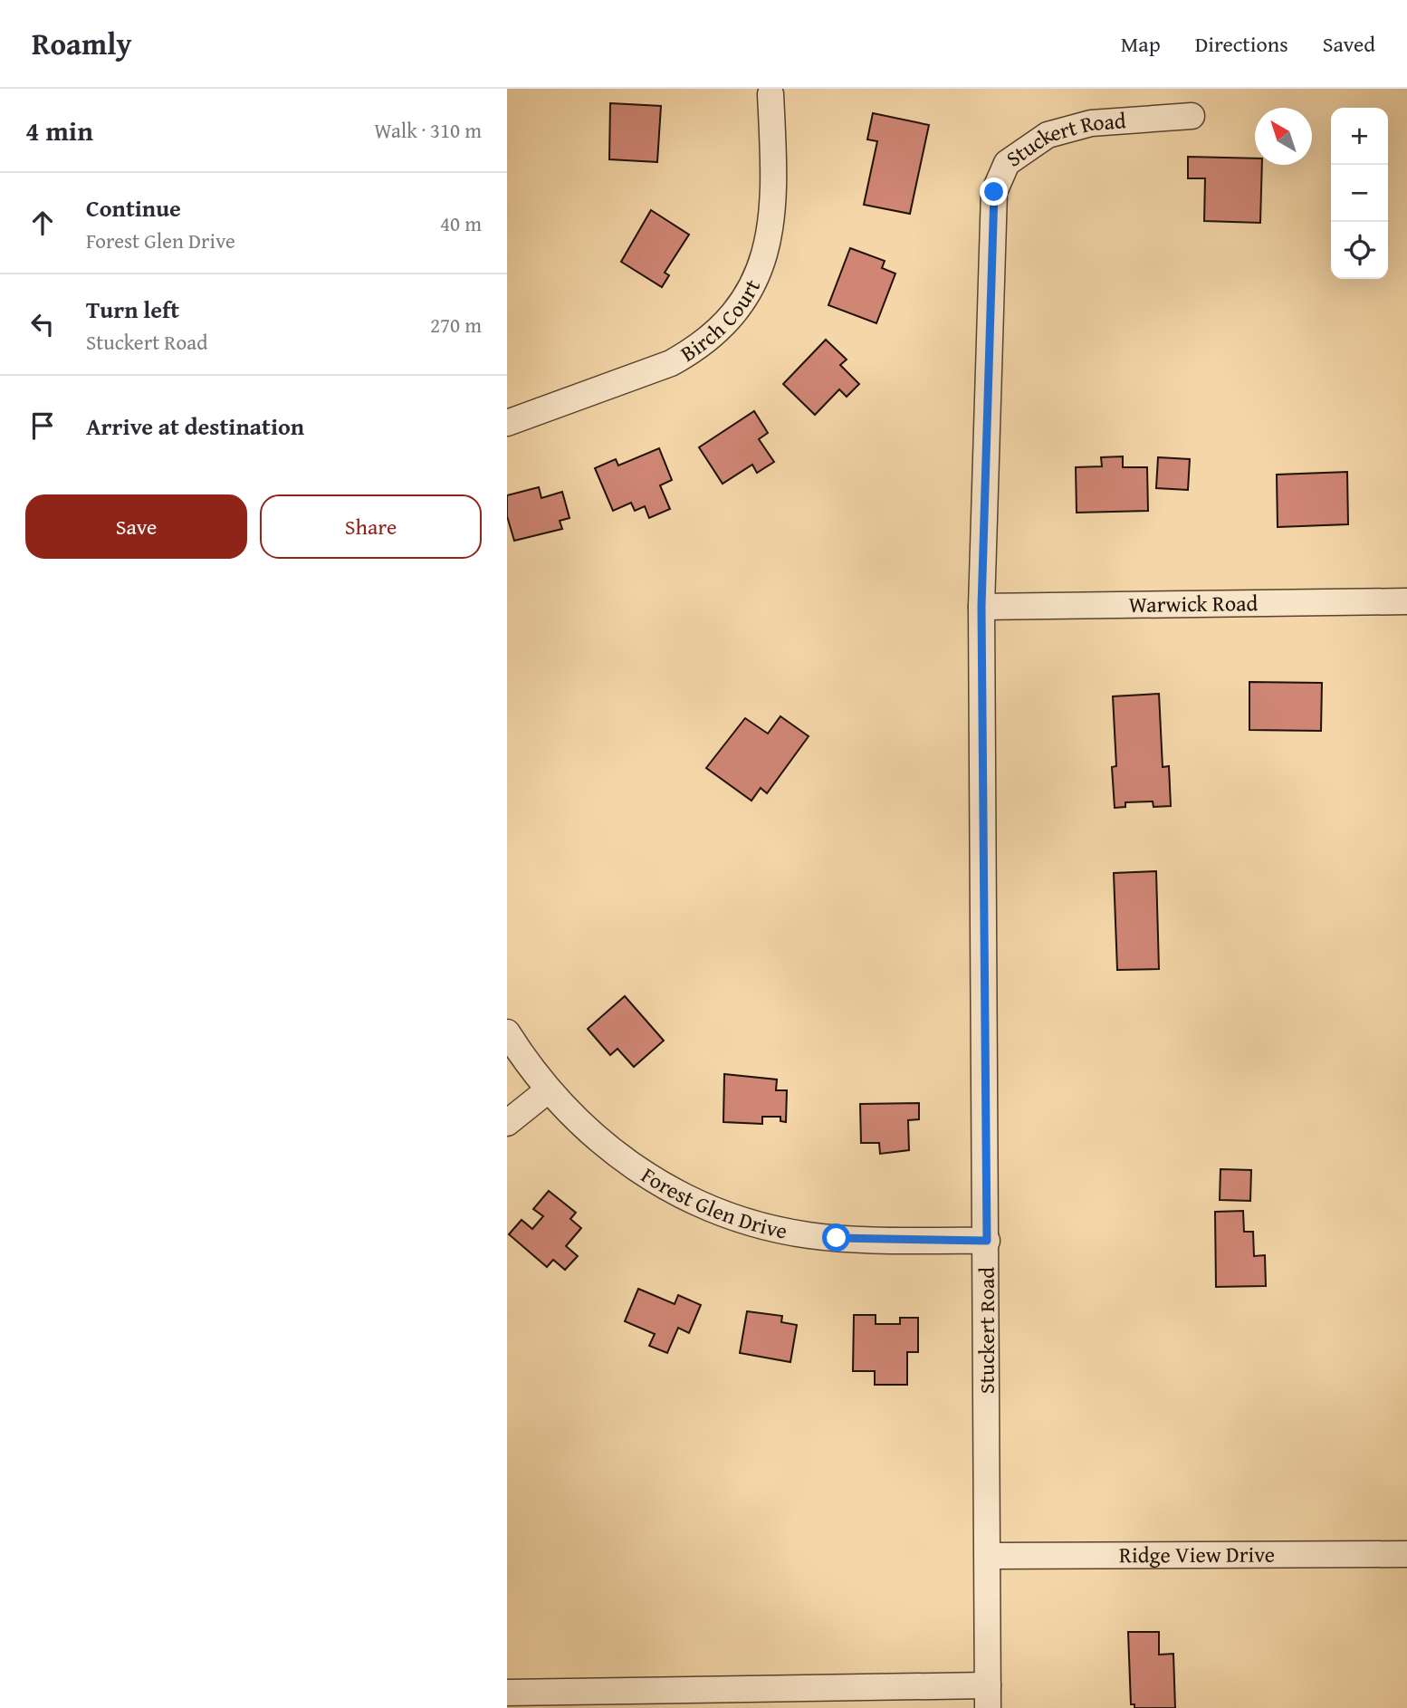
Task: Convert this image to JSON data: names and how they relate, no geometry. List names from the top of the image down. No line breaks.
{"streets":{"street":["Stuckert Road","Birch Court","Warwick Road","Forest Glen Drive","Ridge View Drive"]},"crossings":[["Stuckert Road","Warwick Road"],["Stuckert Road","Forest Glen Drive"],["Stuckert Road","Ridge View Drive"]],"north":"top left","page":{"header":"Roamly","nav":["Map","Directions","Saved"],"heading":["4 min","Walk · 310 m"],"map_buttons":["+","−"],"list":[["Continue","Forest Glen Drive","40 m"],["Turn left","Stuckert Road","270 m"],"Arrive at destination"],"buttons":["Save","Share"]}}
